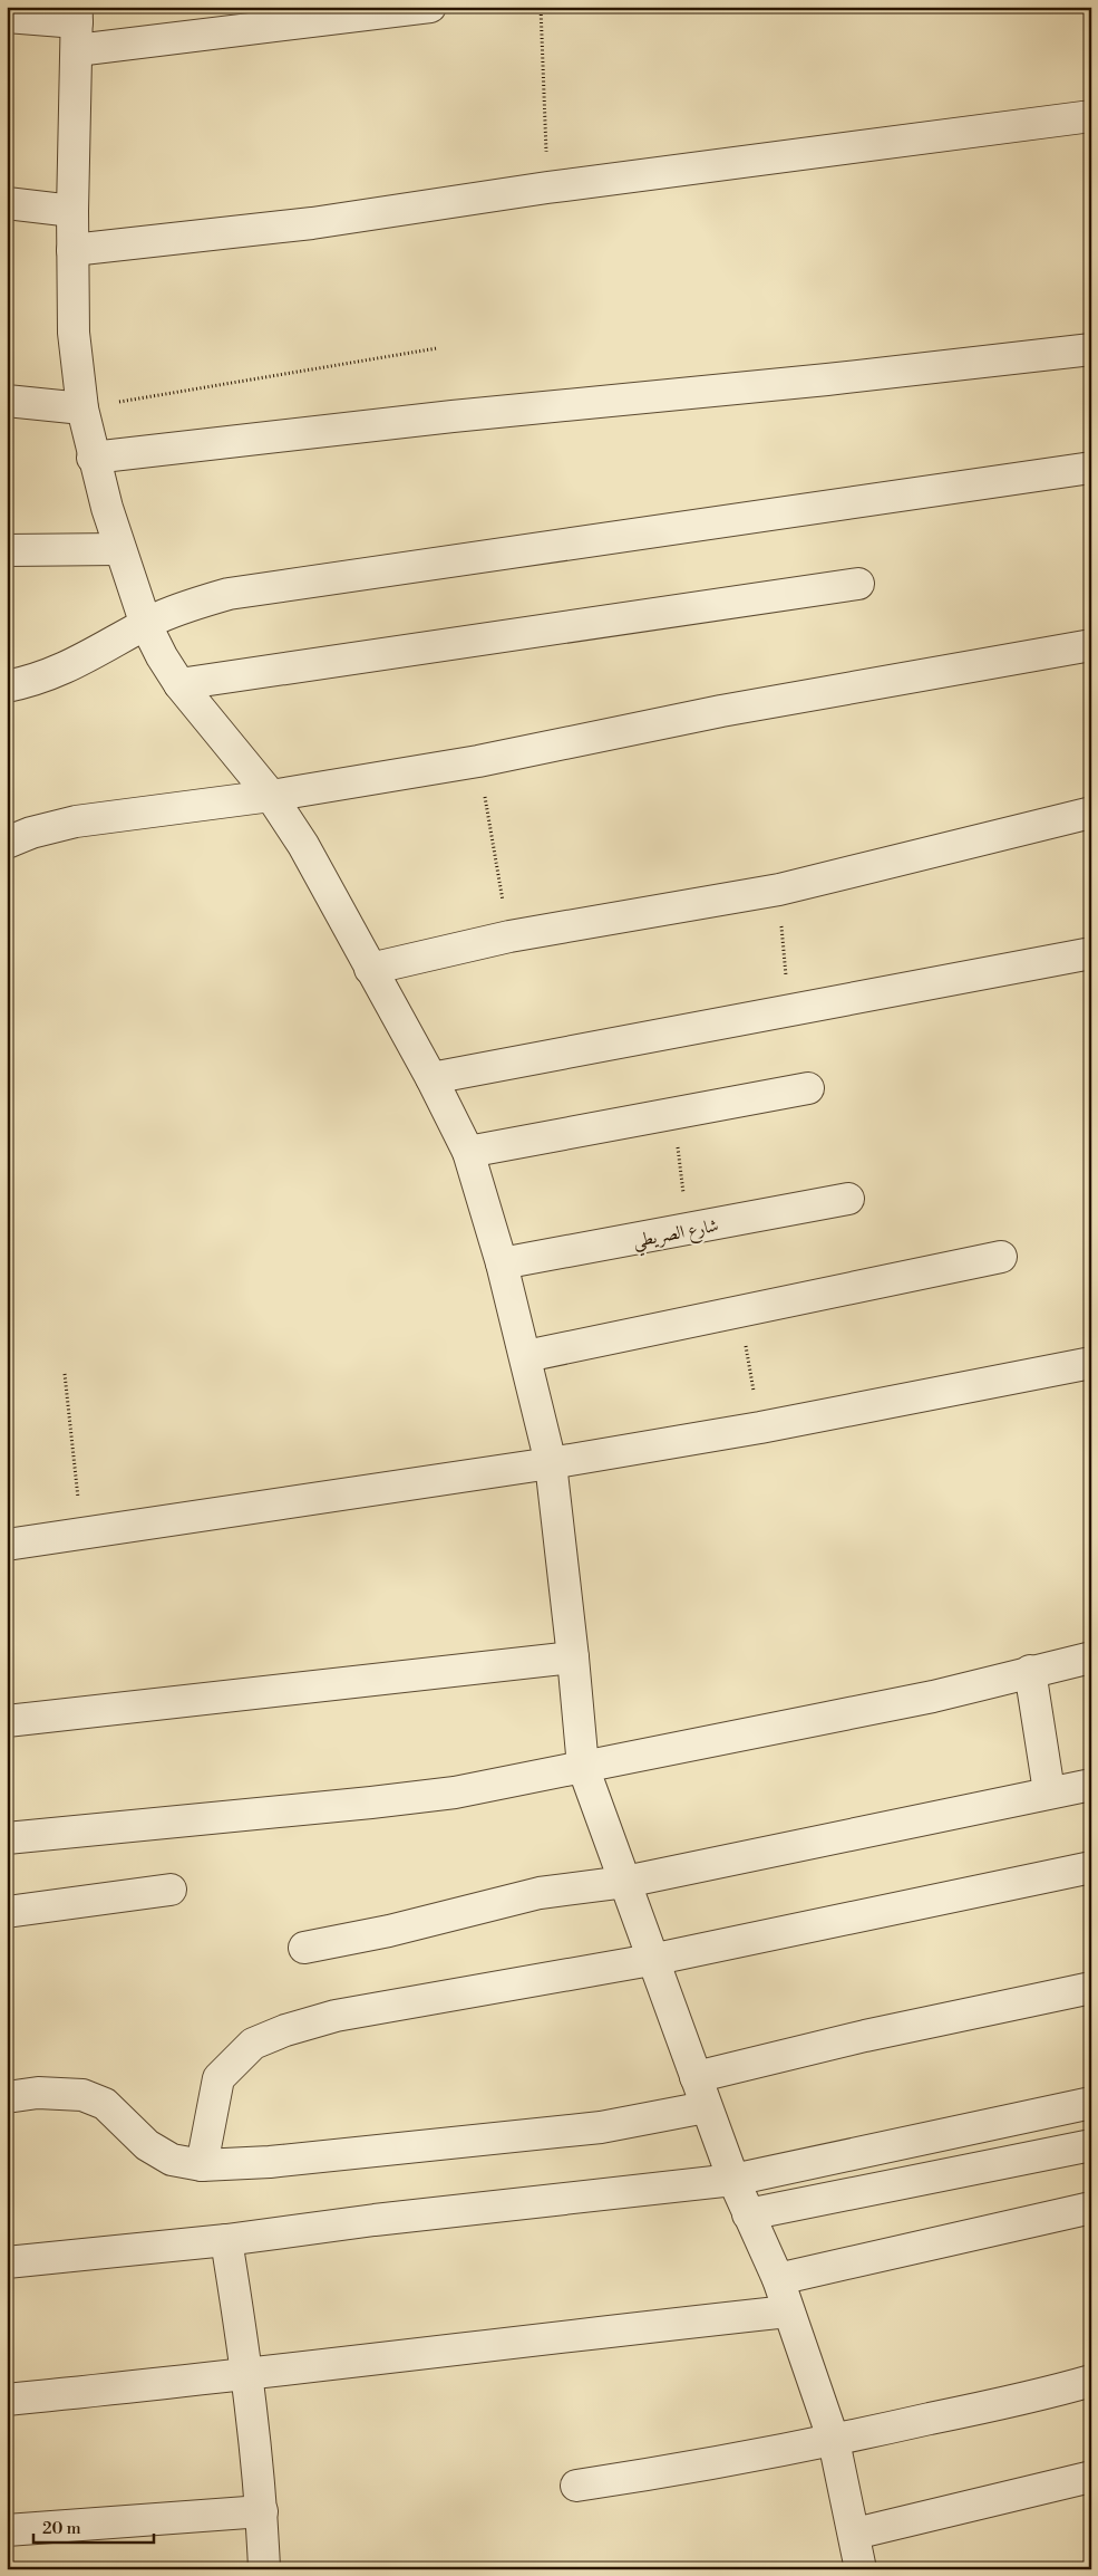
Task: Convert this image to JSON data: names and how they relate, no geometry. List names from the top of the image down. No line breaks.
{"streets":{"street":["شارع الصريطي"]},"scale_bar":"20 m"}
